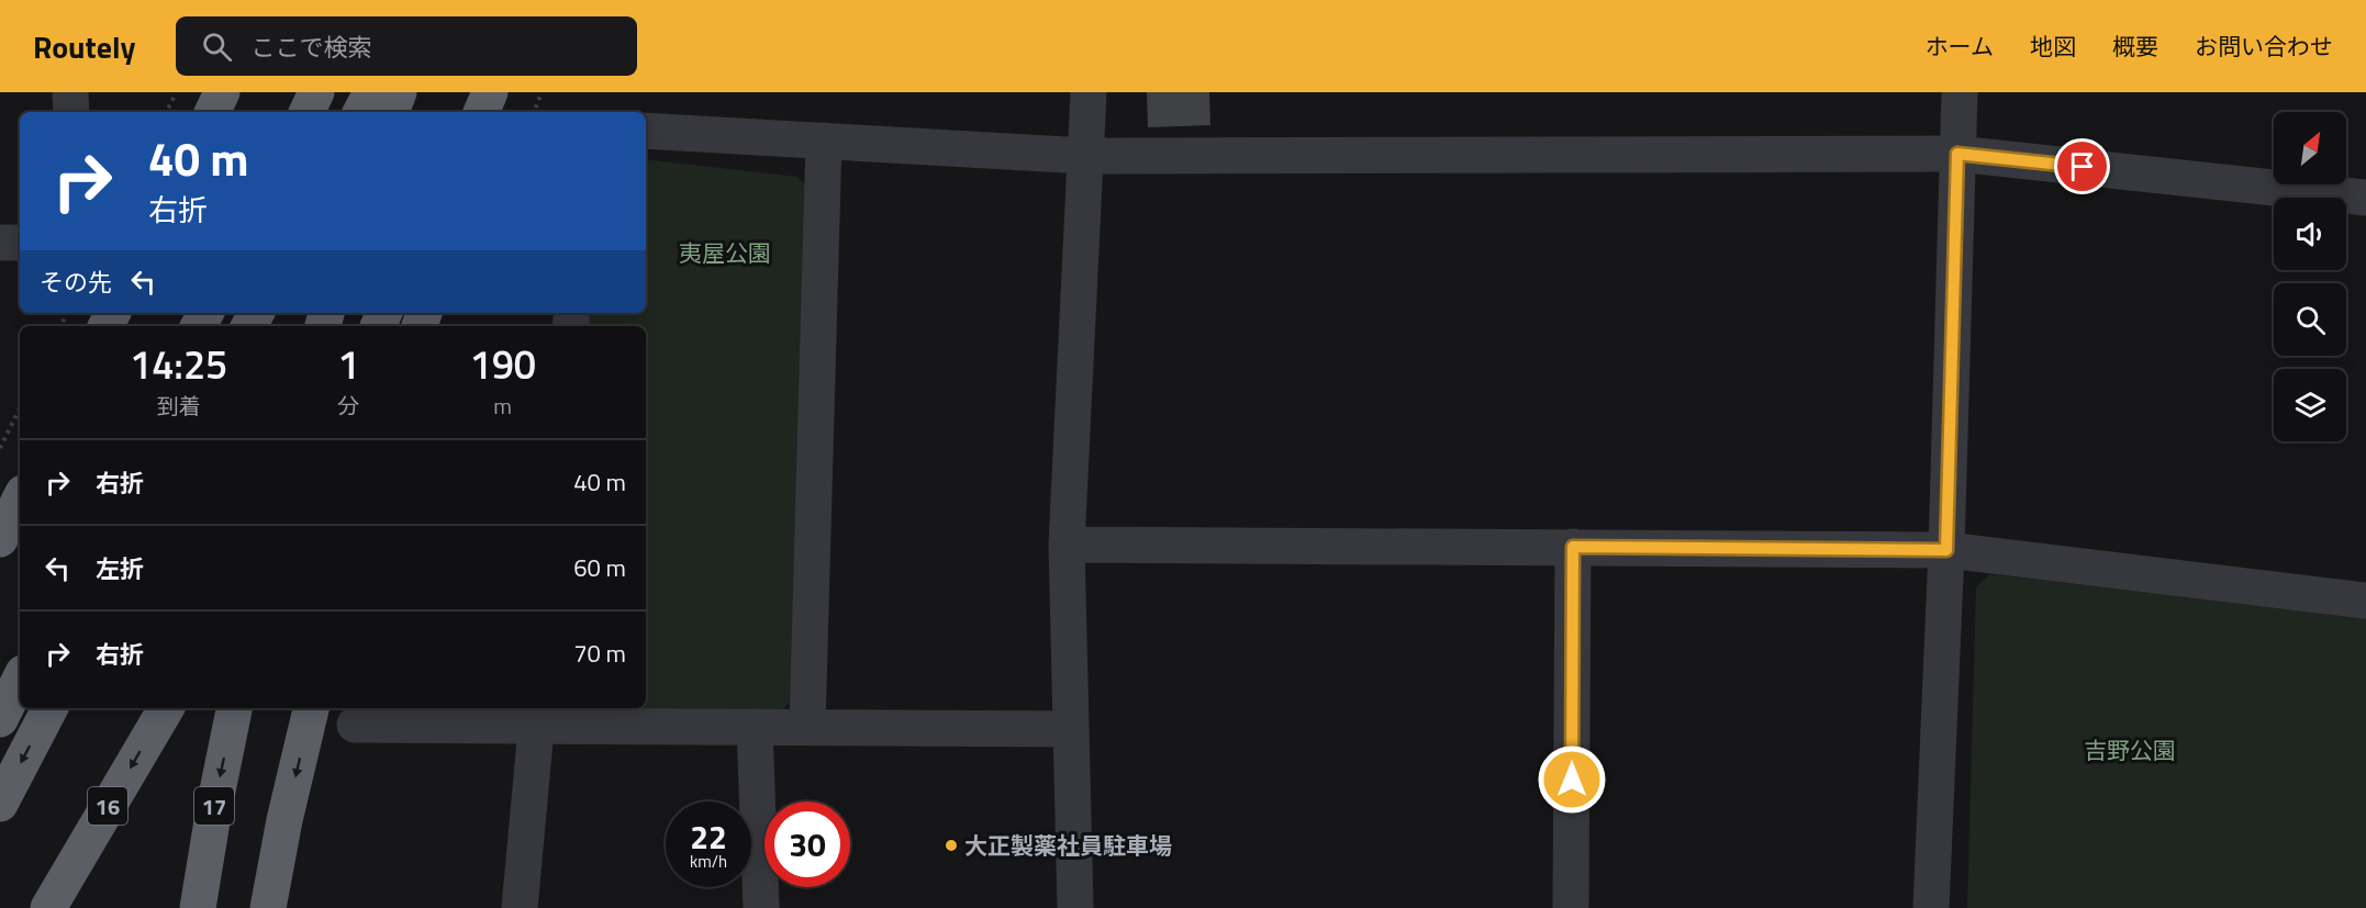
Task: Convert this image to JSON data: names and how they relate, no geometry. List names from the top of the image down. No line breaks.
{"streets":{"highway":["16","17"]},"parks":["夷屋公園","吉野公園"],"places":["大正製薬社員駐車場"],"north":"top right","page":{"header":"Routely","search":"ここで検索","nav":["ホーム","地図","概要","お問い合わせ"],"turn":["40 m","右折"],"then":"その先","eta":["14:25","到着","1","分","190","m"],"list":[{"name":"右折","value":"40 m"},{"name":"左折","value":"60 m"},{"name":"右折","value":"70 m"}],"speed":"22 km/h","limit":"30"}}
